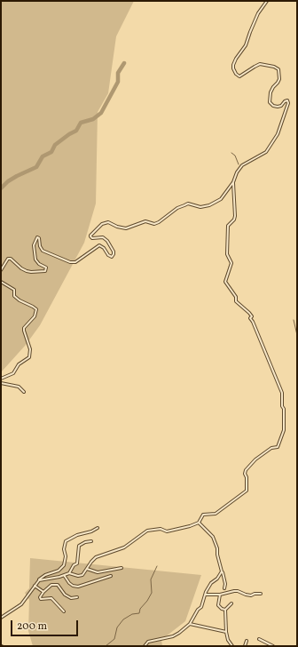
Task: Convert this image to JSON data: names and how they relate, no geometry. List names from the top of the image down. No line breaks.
{"scale_bar":"200 m"}
